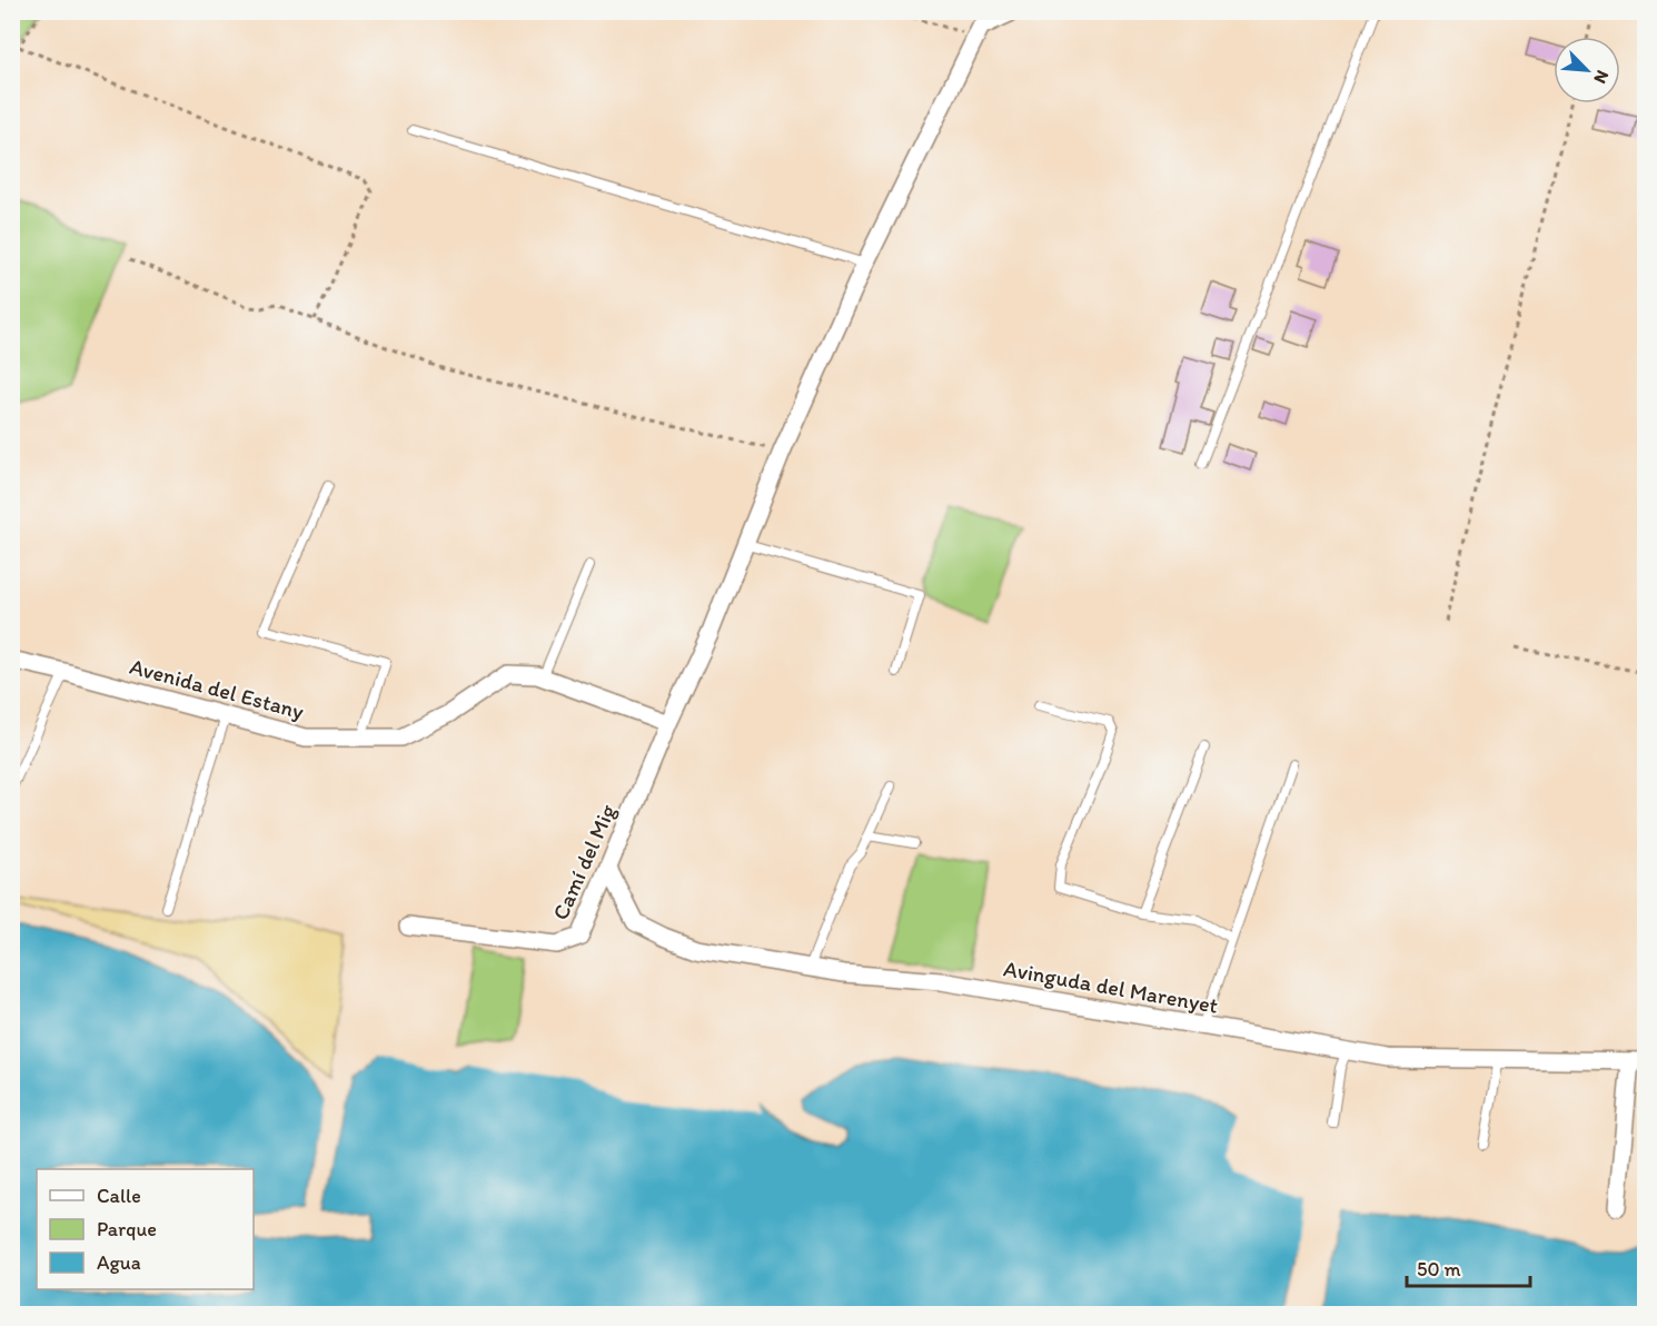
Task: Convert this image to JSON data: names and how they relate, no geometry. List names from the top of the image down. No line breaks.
{"streets":{"street":["Avenida del Estany","Camí del Mig","Avinguda del Marenyet"]},"crossings":[["Avenida del Estany","Camí del Mig"],["Camí del Mig","Avinguda del Marenyet"]],"legend":["Calle","Parque","Agua"],"scale_bar":"50 m","north":"bottom right"}
